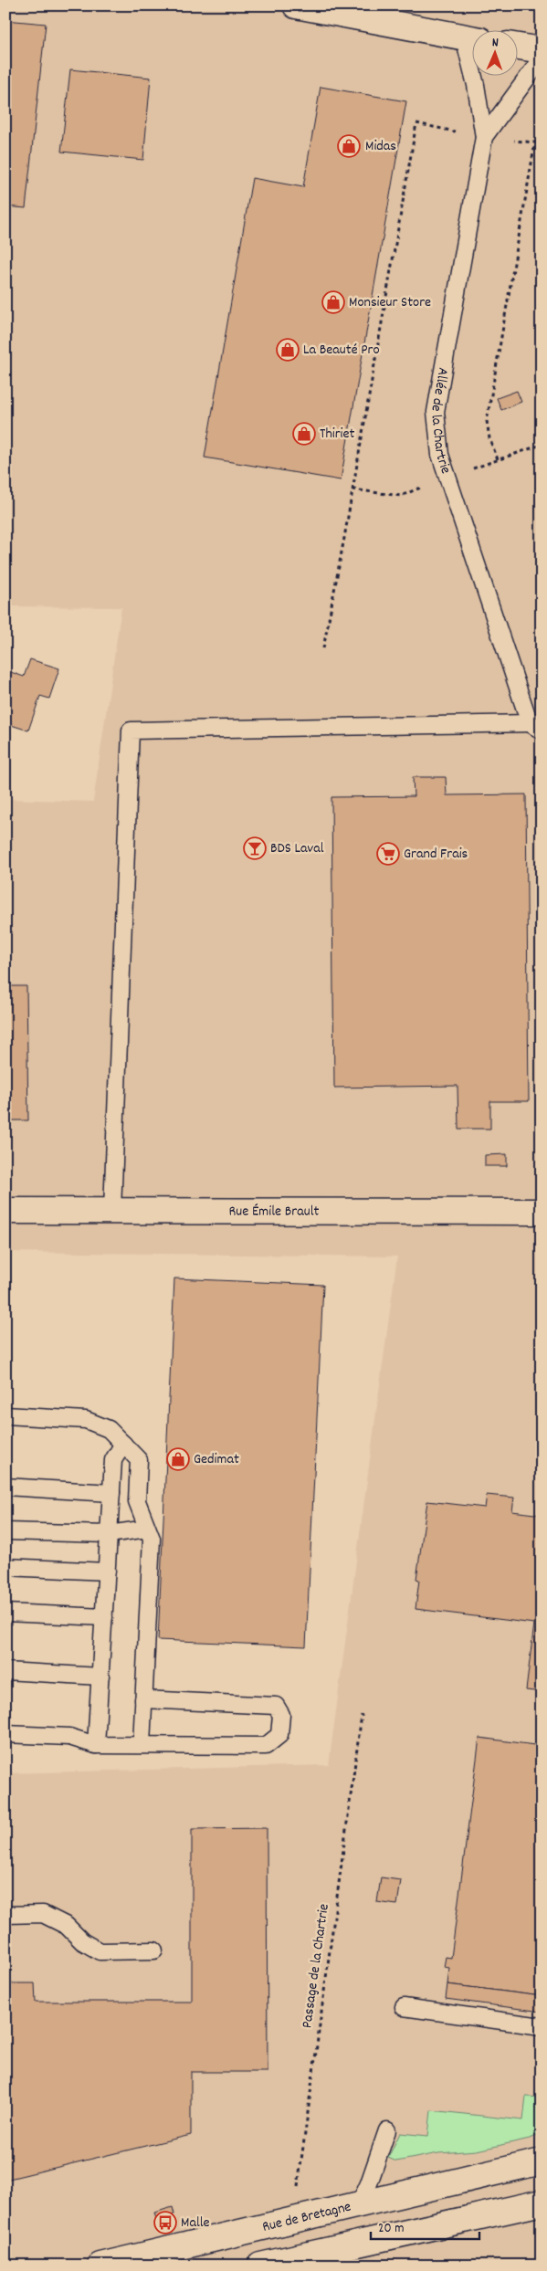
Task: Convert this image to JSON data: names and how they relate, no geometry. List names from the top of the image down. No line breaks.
{"streets":{"street":["Rue Émile Brault","Rue de Bretagne"],"lane":["Allée de la Chartrie"],"path":["Passage de la Chartrie"]},"crossings":[["Passage de la Chartrie","Rue de Bretagne"]],"places":{"shop":["Midas","Monsieur Store","La Beauté Pro","Thiriet","Gedimat"],"bar":["BDS Laval"],"supermarket":["Grand Frais"],"bus stop":["Malle"]},"scale_bar":"20 m","north":"top"}
